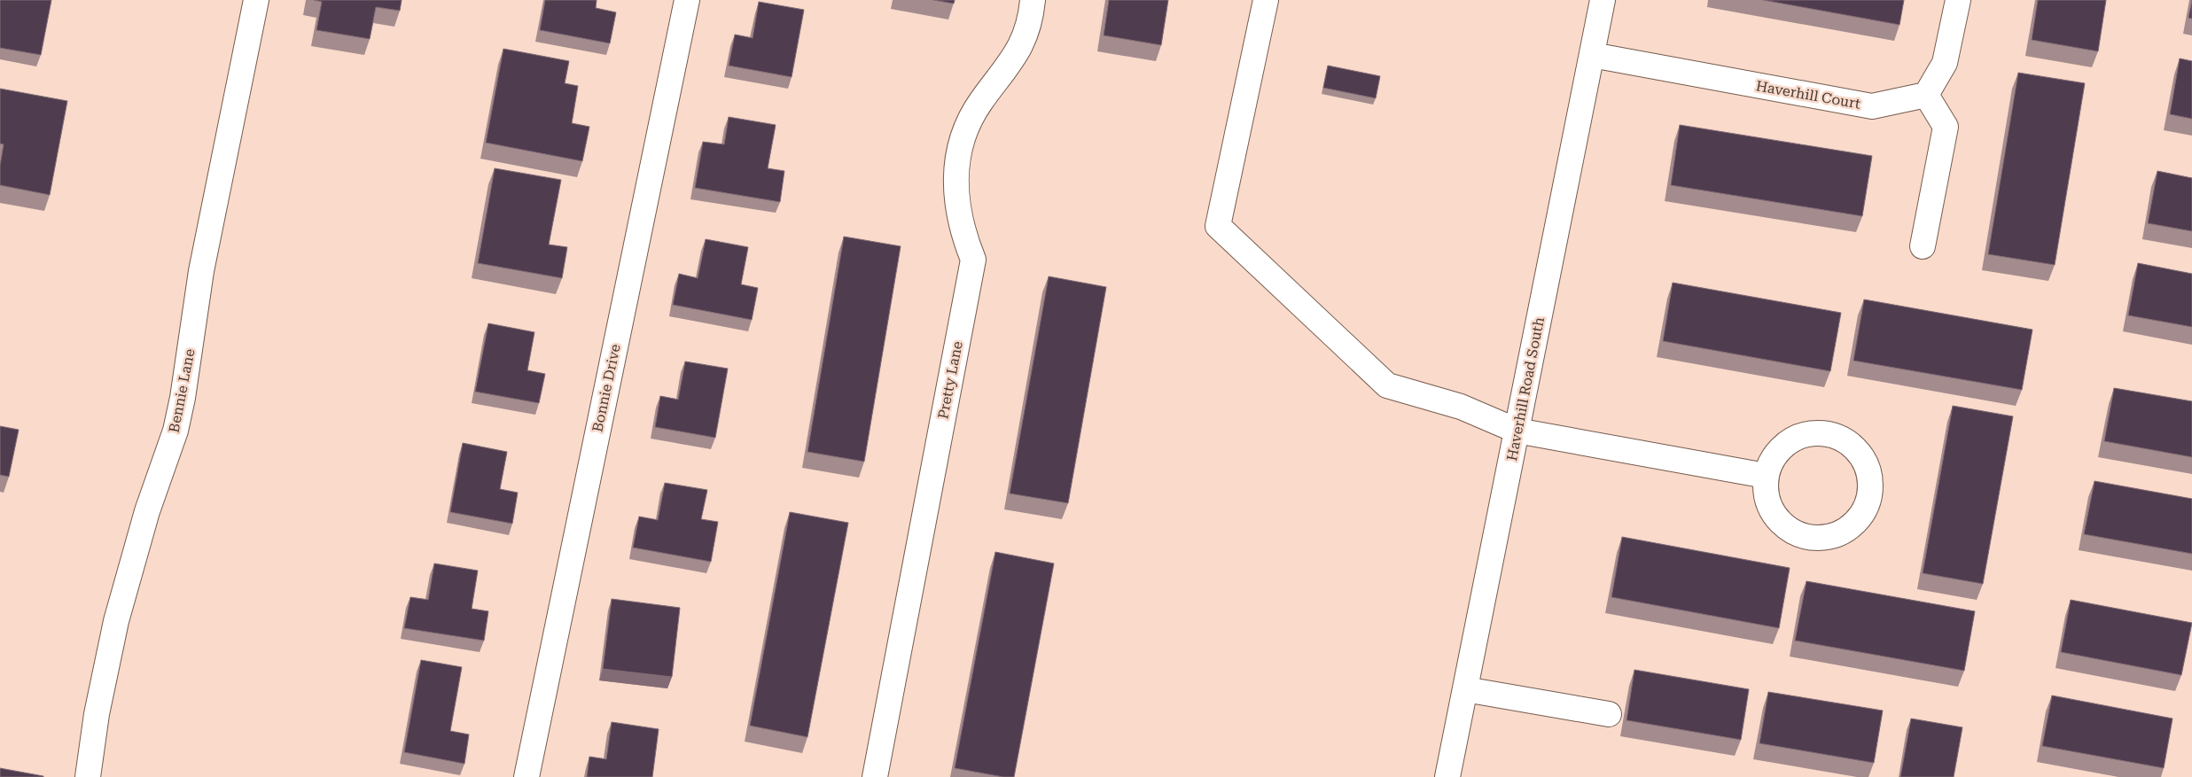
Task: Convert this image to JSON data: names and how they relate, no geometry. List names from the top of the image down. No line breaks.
{"streets":{"street":["Haverhill Court","Pretty Lane","Bonnie Drive","Haverhill Road South","Bennie Lane"]},"crossings":[["Haverhill Court","Haverhill Road South"]]}
